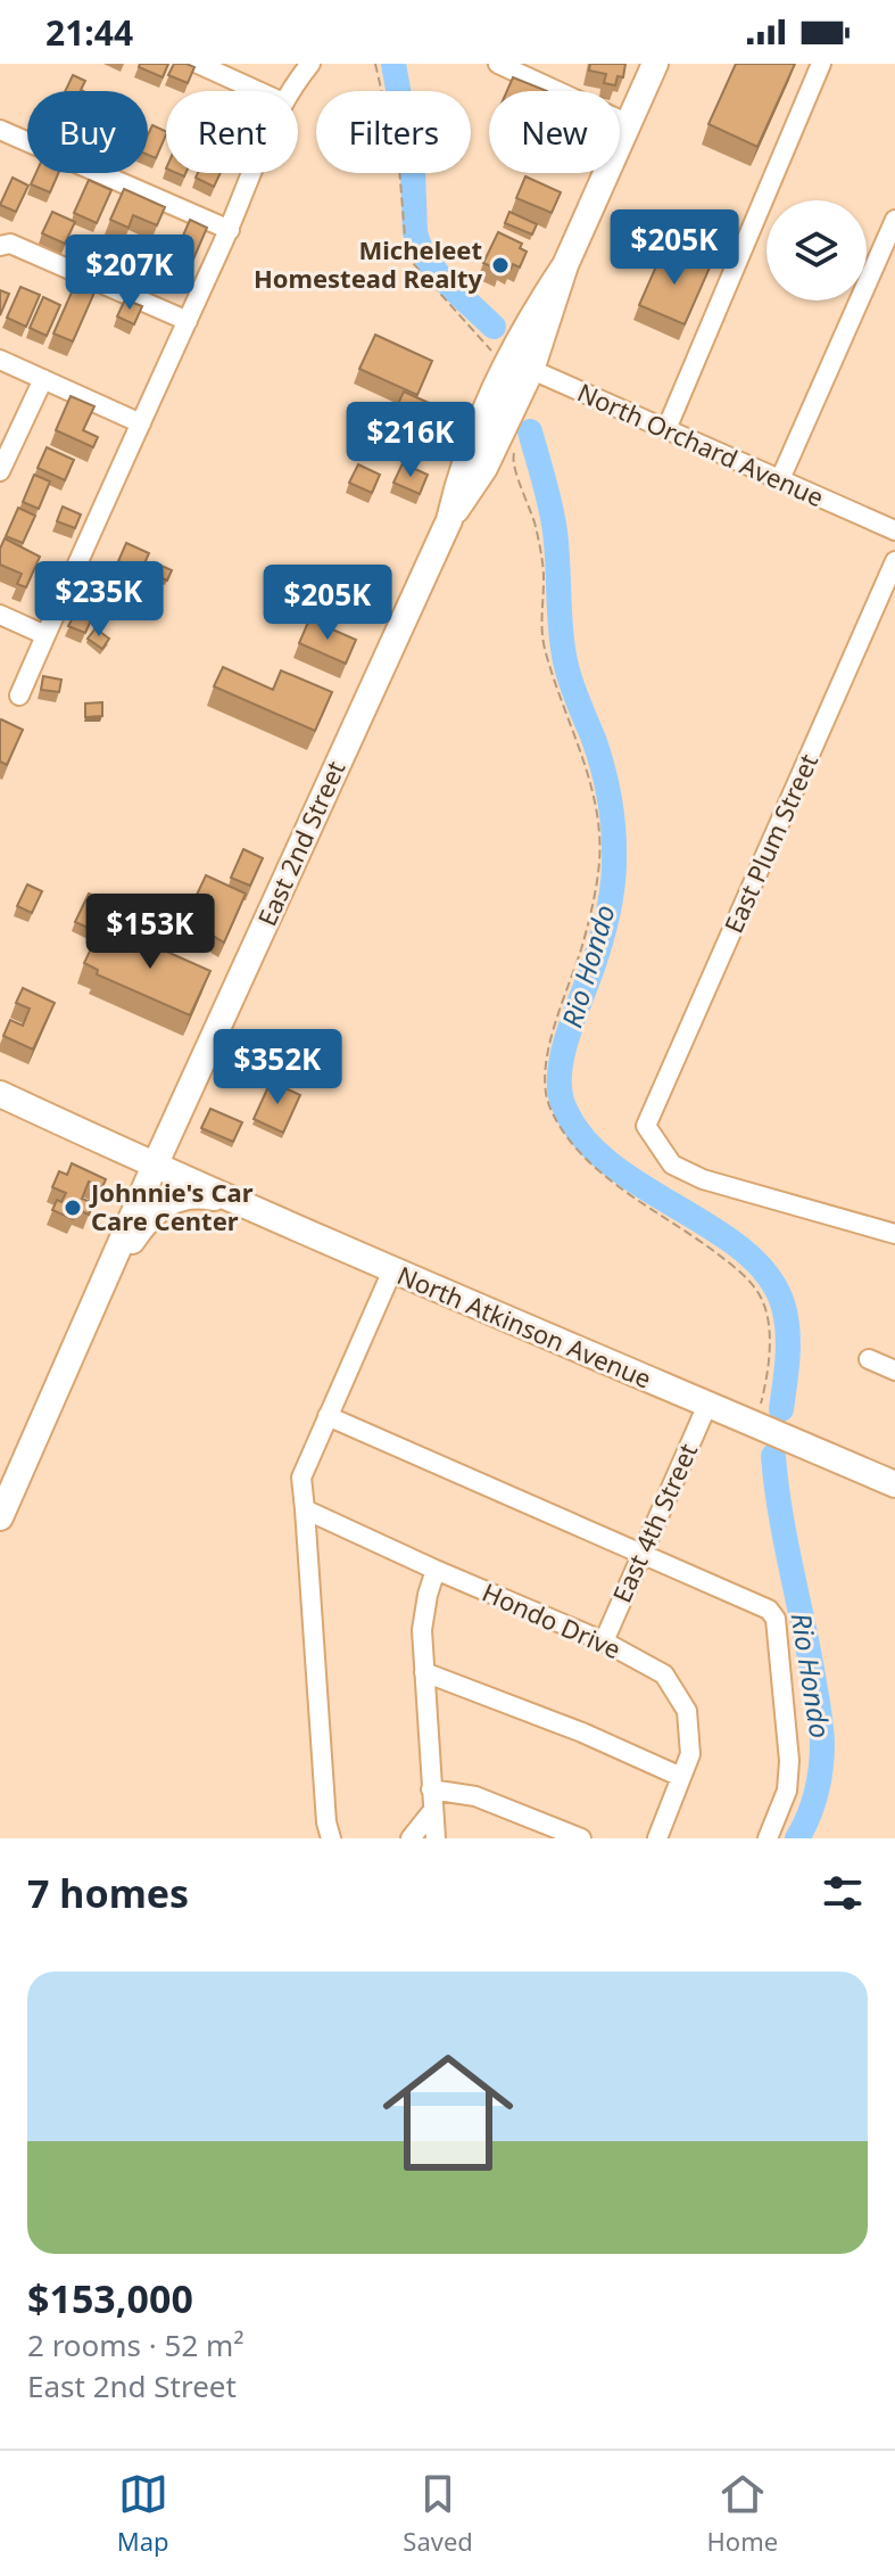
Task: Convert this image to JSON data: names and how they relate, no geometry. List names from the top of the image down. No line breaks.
{"streets":{"main road":["East 2nd Street","North Atkinson Avenue"],"street":["North Orchard Avenue","East Plum Street","East 4th Street","Hondo Drive"]},"crossings":[["North Orchard Avenue","East 2nd Street"],["East 2nd Street","North Atkinson Avenue"],["North Atkinson Avenue","East 4th Street"],["East 4th Street","Hondo Drive"]],"water":["Rio Hondo"],"places":["Micheleet Homestead Realty","Johnnie's Car Care Center"],"page":{"status":"21:44","chip":["Buy","Rent","Filters","New"],"price":["$205K","$207K","$216K","$235K","$205K","$153K","$352K"],"heading":"7 homes","list":[{"name":"$153,000","note":"2 rooms · 52 m² · East 2nd Street"}],"tabs":["Map","Saved","Home"]}}
